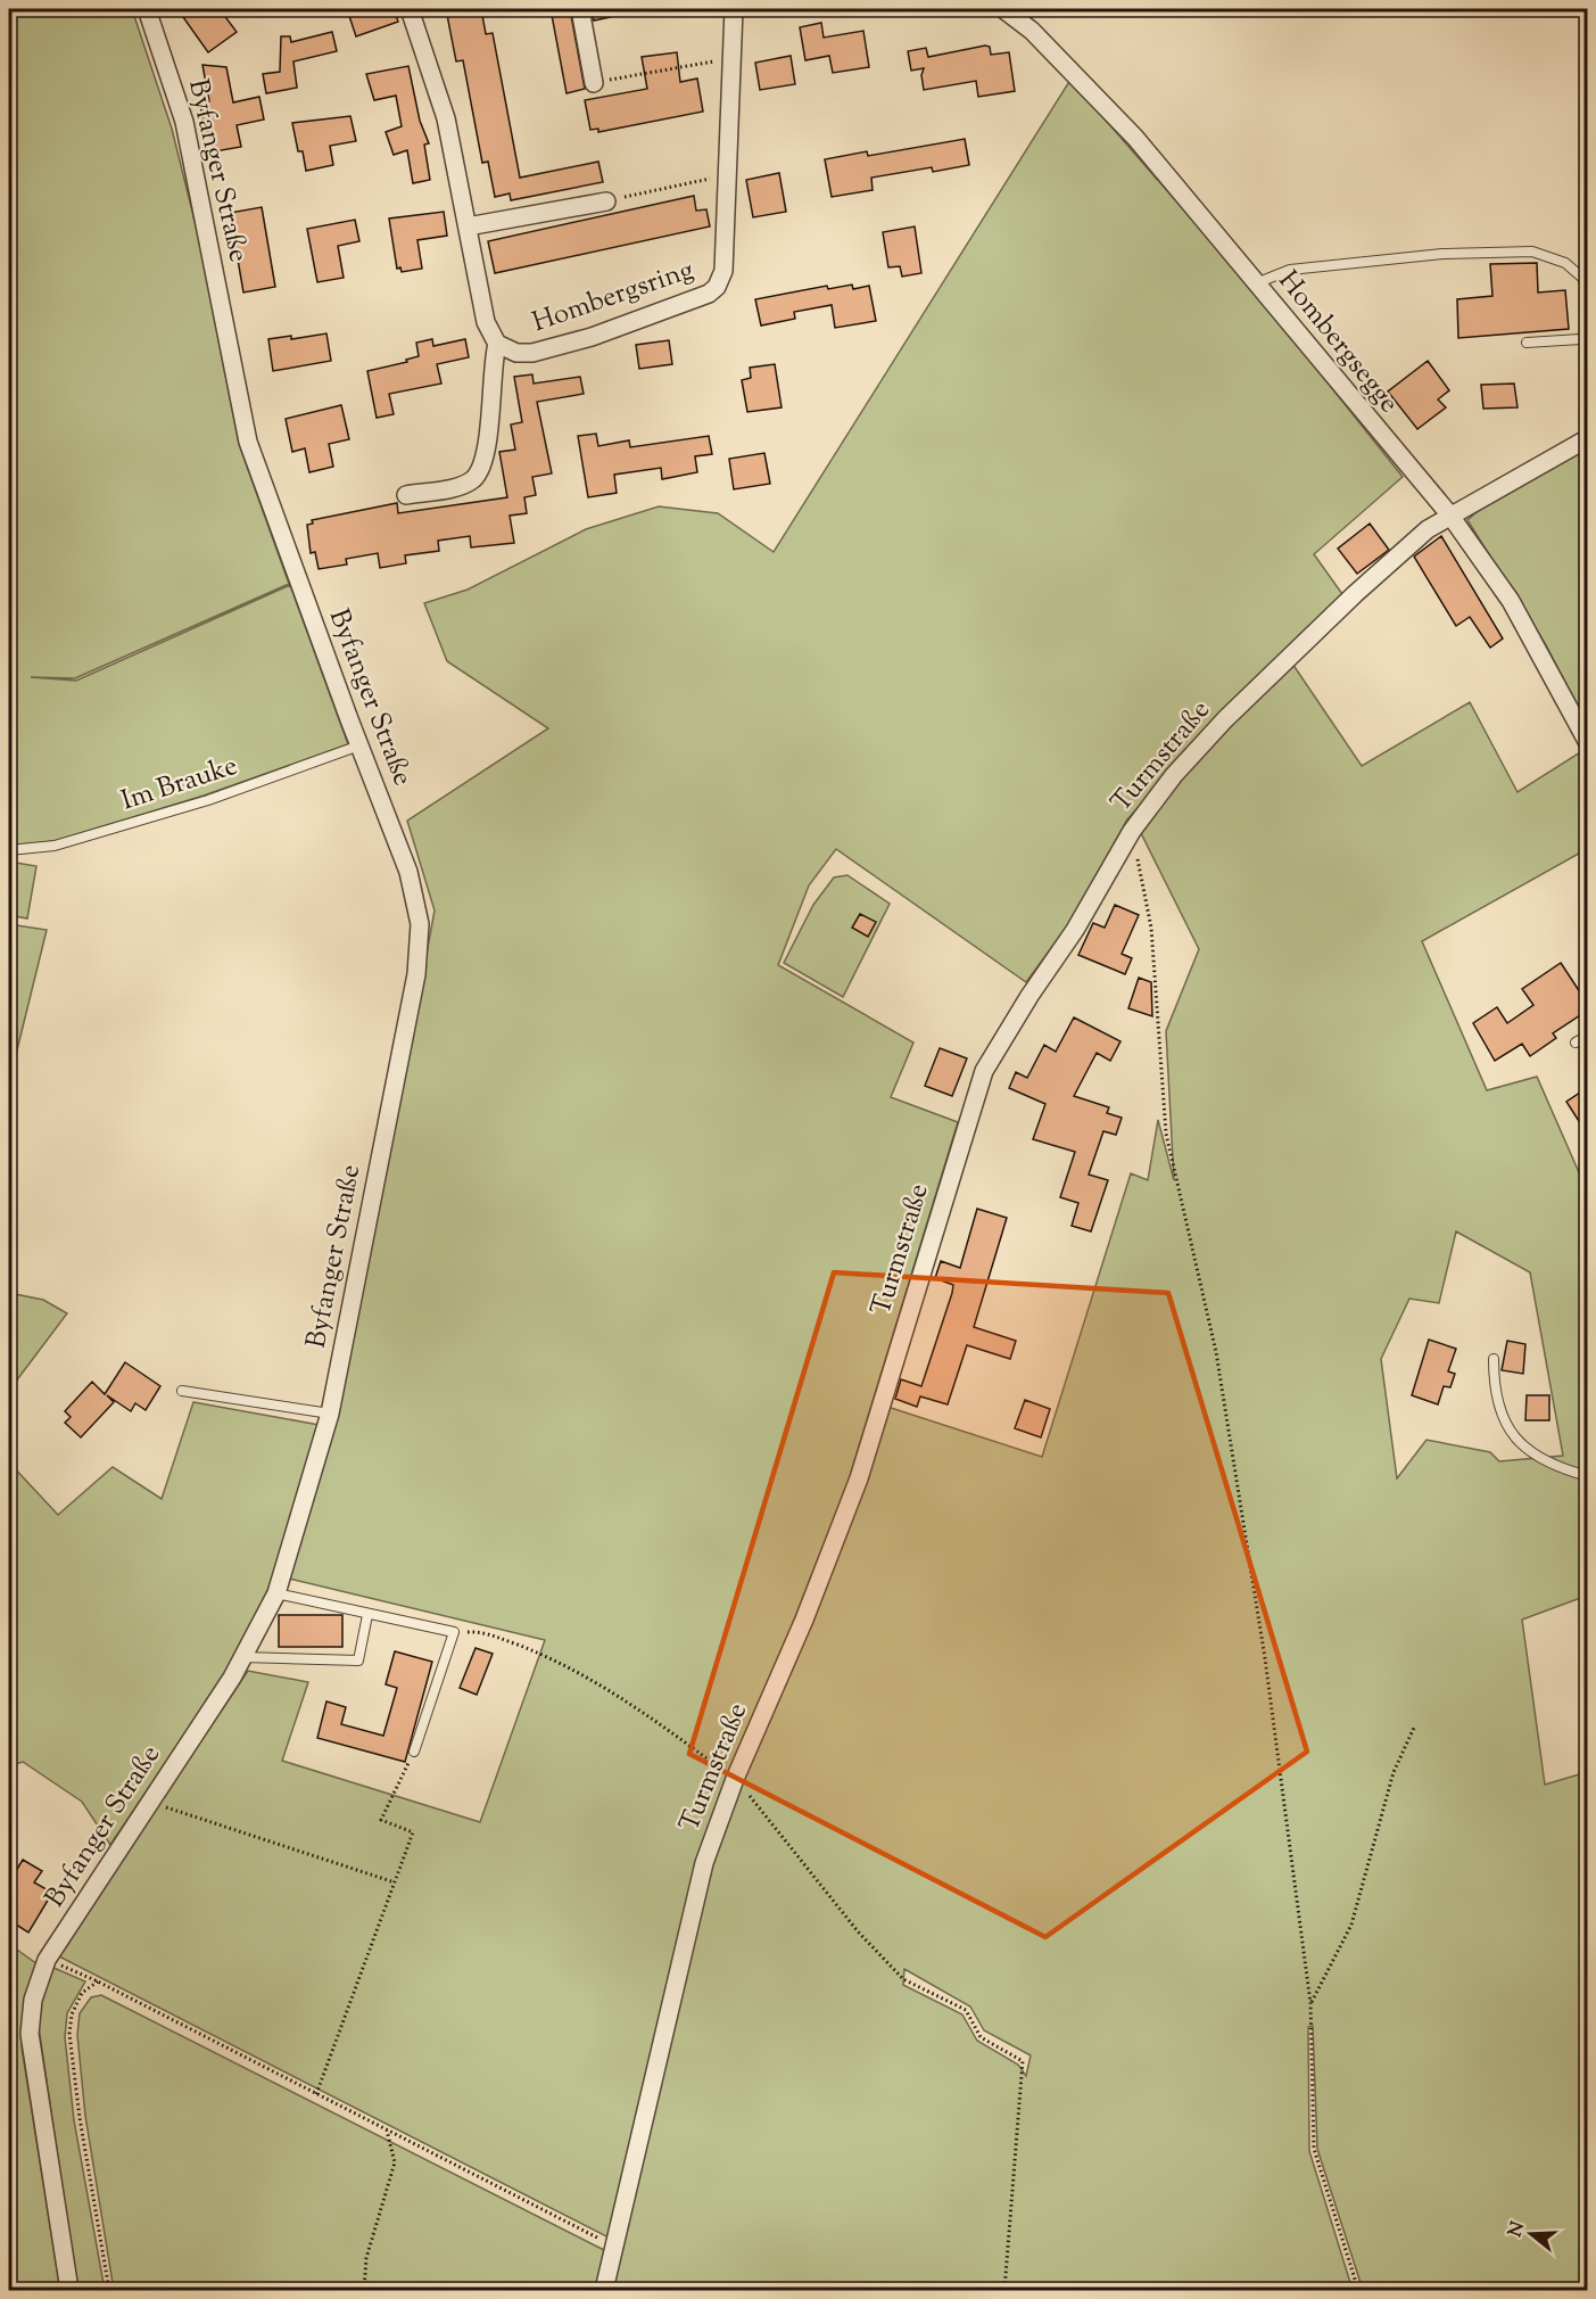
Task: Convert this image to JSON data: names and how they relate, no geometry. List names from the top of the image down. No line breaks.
{"streets":{"street":["Byfanger Straße","Hombergsring","Hombergsegge","Turmstraße"],"lane":["Im Brauke"]},"crossings":[["Byfanger Straße","Im Brauke"],["Hombergsegge","Turmstraße"]],"north":"left"}
